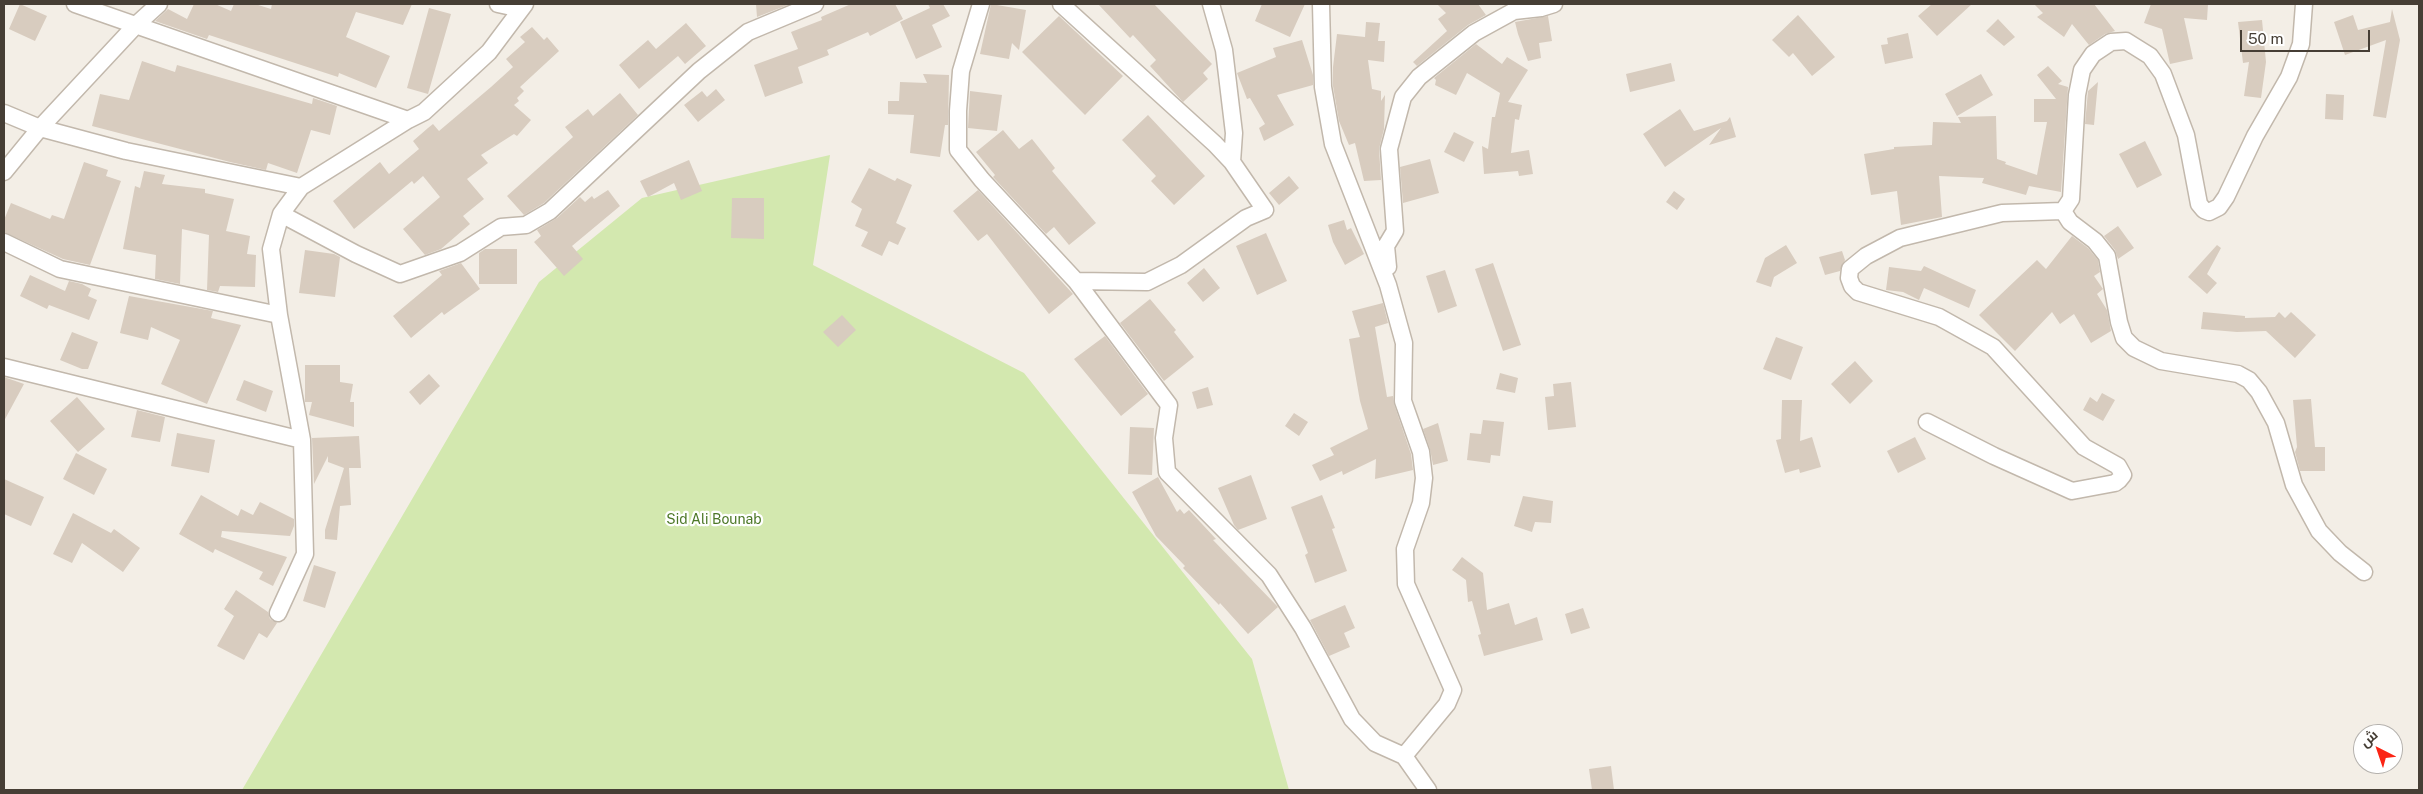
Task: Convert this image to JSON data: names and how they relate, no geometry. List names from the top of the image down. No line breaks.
{"parks":["Sid Ali Bounab"],"scale_bar":"50 m","north":"top left"}
